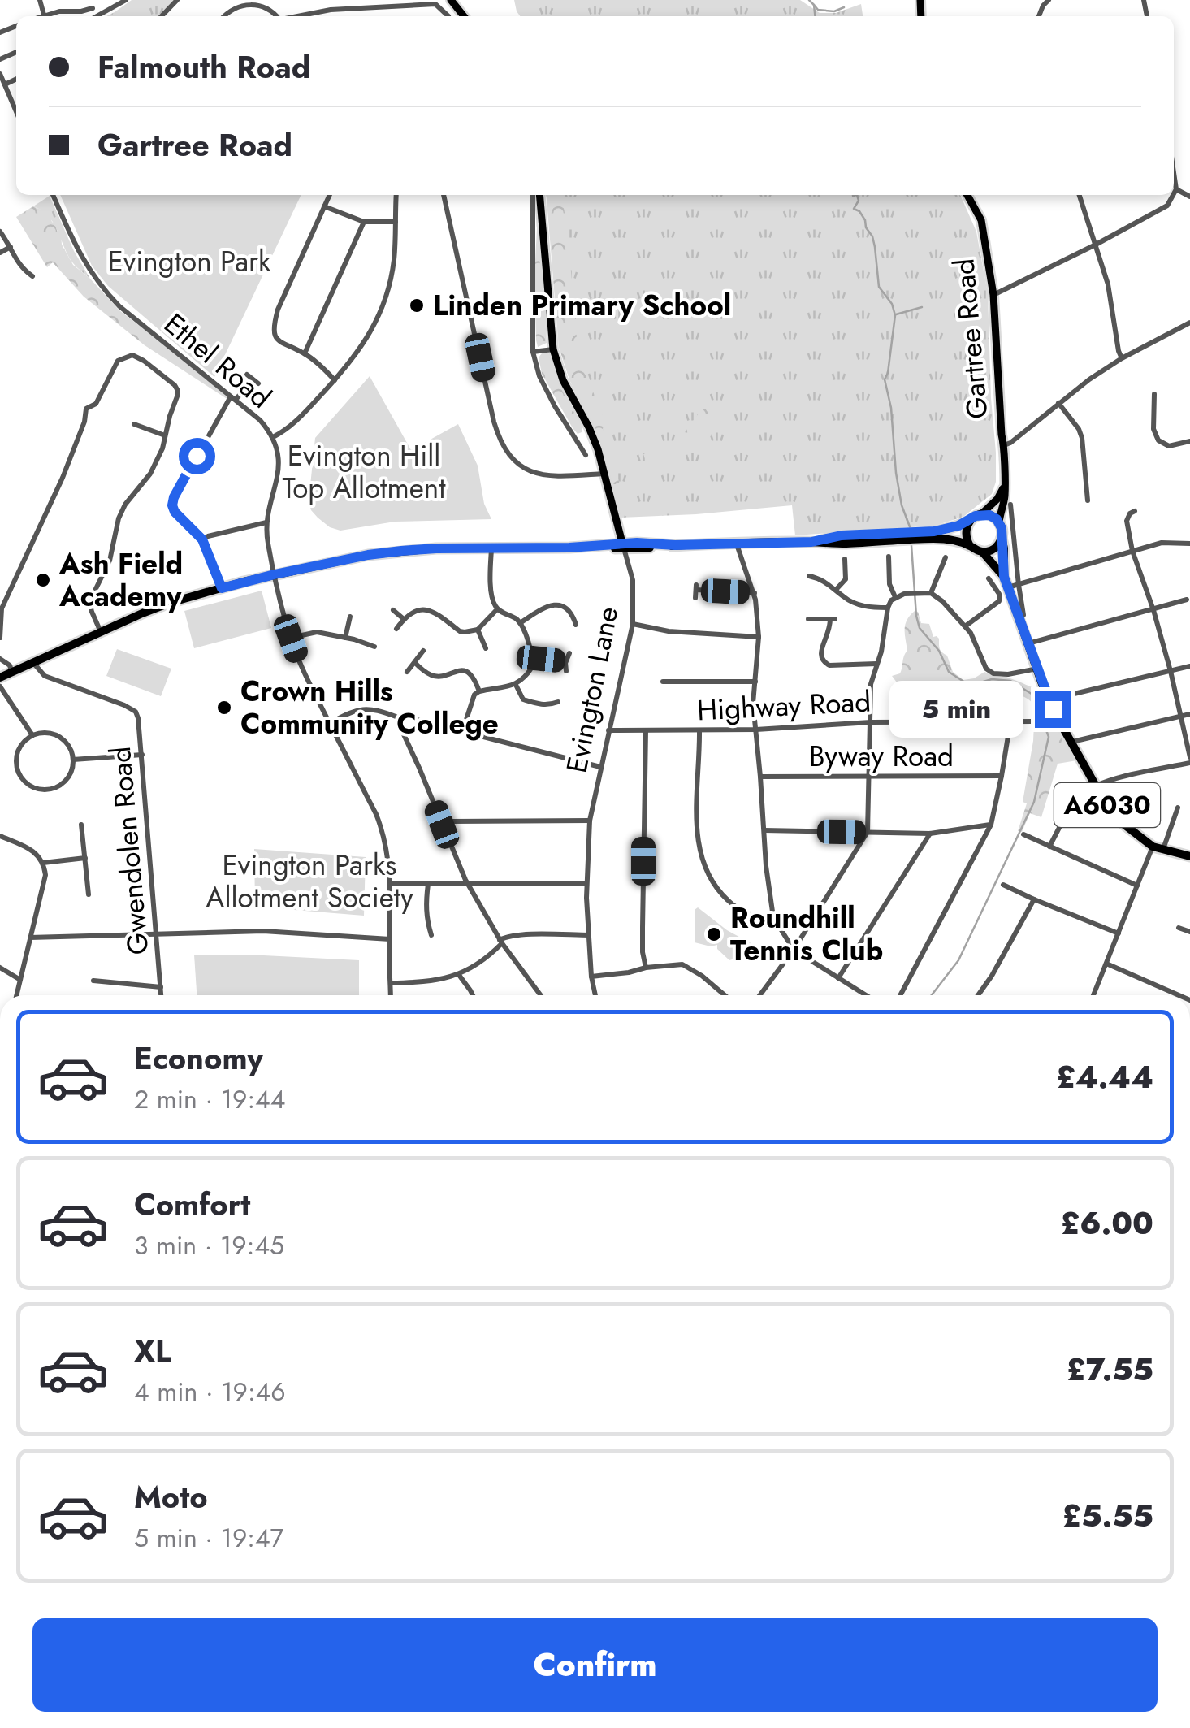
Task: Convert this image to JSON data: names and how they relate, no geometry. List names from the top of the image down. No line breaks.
{"streets":{"highway":["Gartree Road","A6030"],"main road":["Evington Lane"],"street":["Ethel Road","Highway Road","Byway Road","Gwendolen Road"]},"crossings":[["Gartree Road","Highway Road"],["Gartree Road","A6030"],["Evington Lane","Highway Road"],["Highway Road","A6030"]],"parks":["Evington Park","Evington Hill Top Allotment","Evington Parks Allotment Society"],"places":["Linden Primary School","Ash Field Academy","Crown Hills Community College","Roundhill Tennis Club"],"page":{"banner":["Falmouth Road","Gartree Road"],"bubble":"5 min","list":[{"name":"Economy","note":"2 min · 19:44","value":"£4.44"},{"name":"Comfort","note":"3 min · 19:45","value":"£6.00"},{"name":"XL","note":"4 min · 19:46","value":"£7.55"},{"name":"Moto","note":"5 min · 19:47","value":"£5.55"}],"buttons":"Confirm"}}
